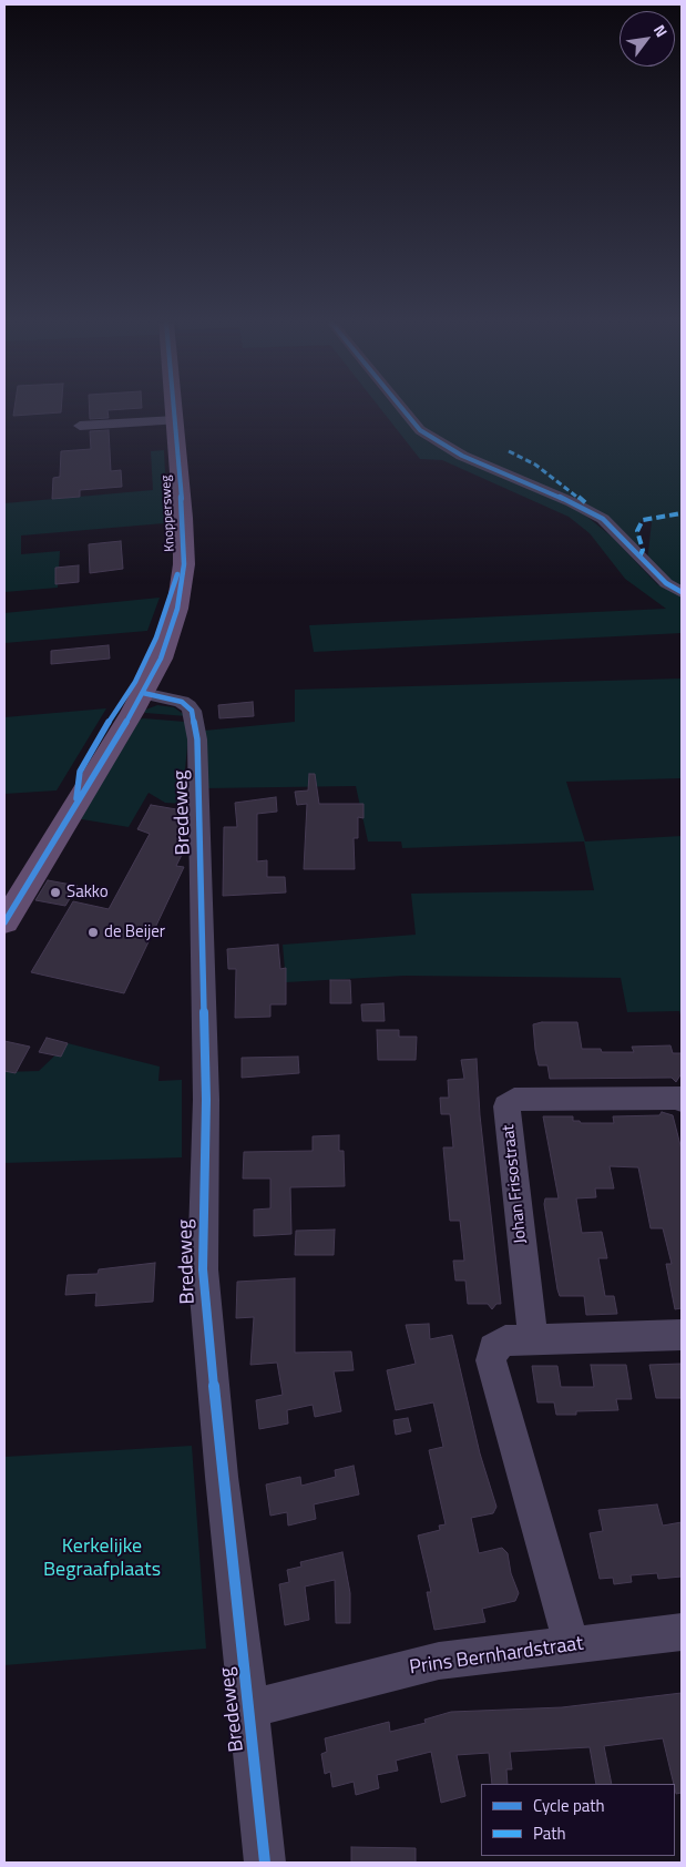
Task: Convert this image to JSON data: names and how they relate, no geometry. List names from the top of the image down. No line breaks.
{"streets":{"main road":["Knoppersweg"],"street":["Bredeweg","Johan Frisostraat","Prins Bernhardstraat"]},"crossings":[["Knoppersweg","Bredeweg"],["Bredeweg","Prins Bernhardstraat"]],"parks":["Kerkelijke Begraafplaats"],"places":["Sakko","de Beijer"],"legend":["Cycle path","Path"],"north":"top right"}
